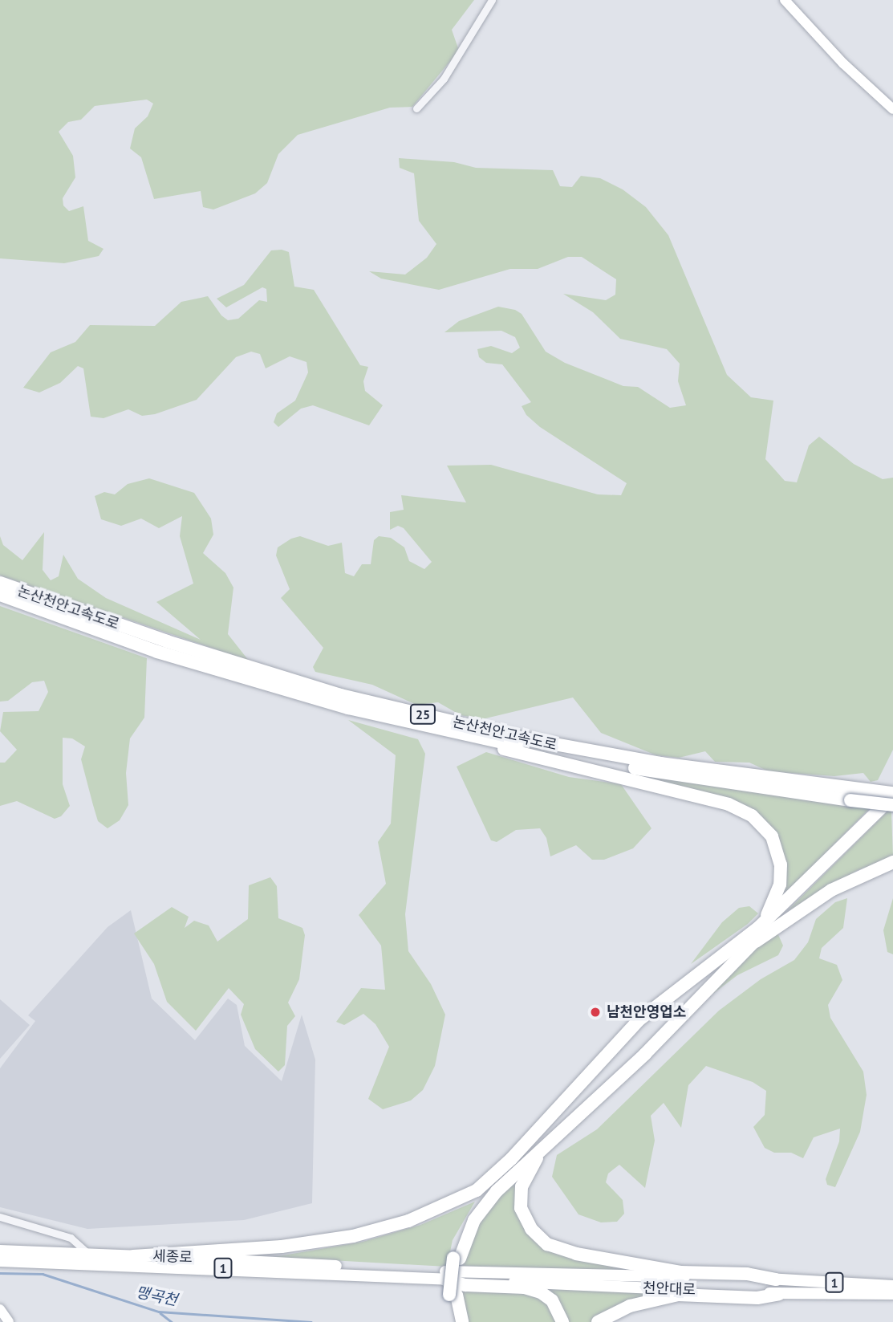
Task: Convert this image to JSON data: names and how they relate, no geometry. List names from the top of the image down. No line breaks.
{"streets":{"highway":["논산천안고속도로","25"],"main road":["세종로","1","천안대로"]},"crossings":[["세종로","천안대로"]],"water":["맹곡천"],"places":["남천안영업소"]}
